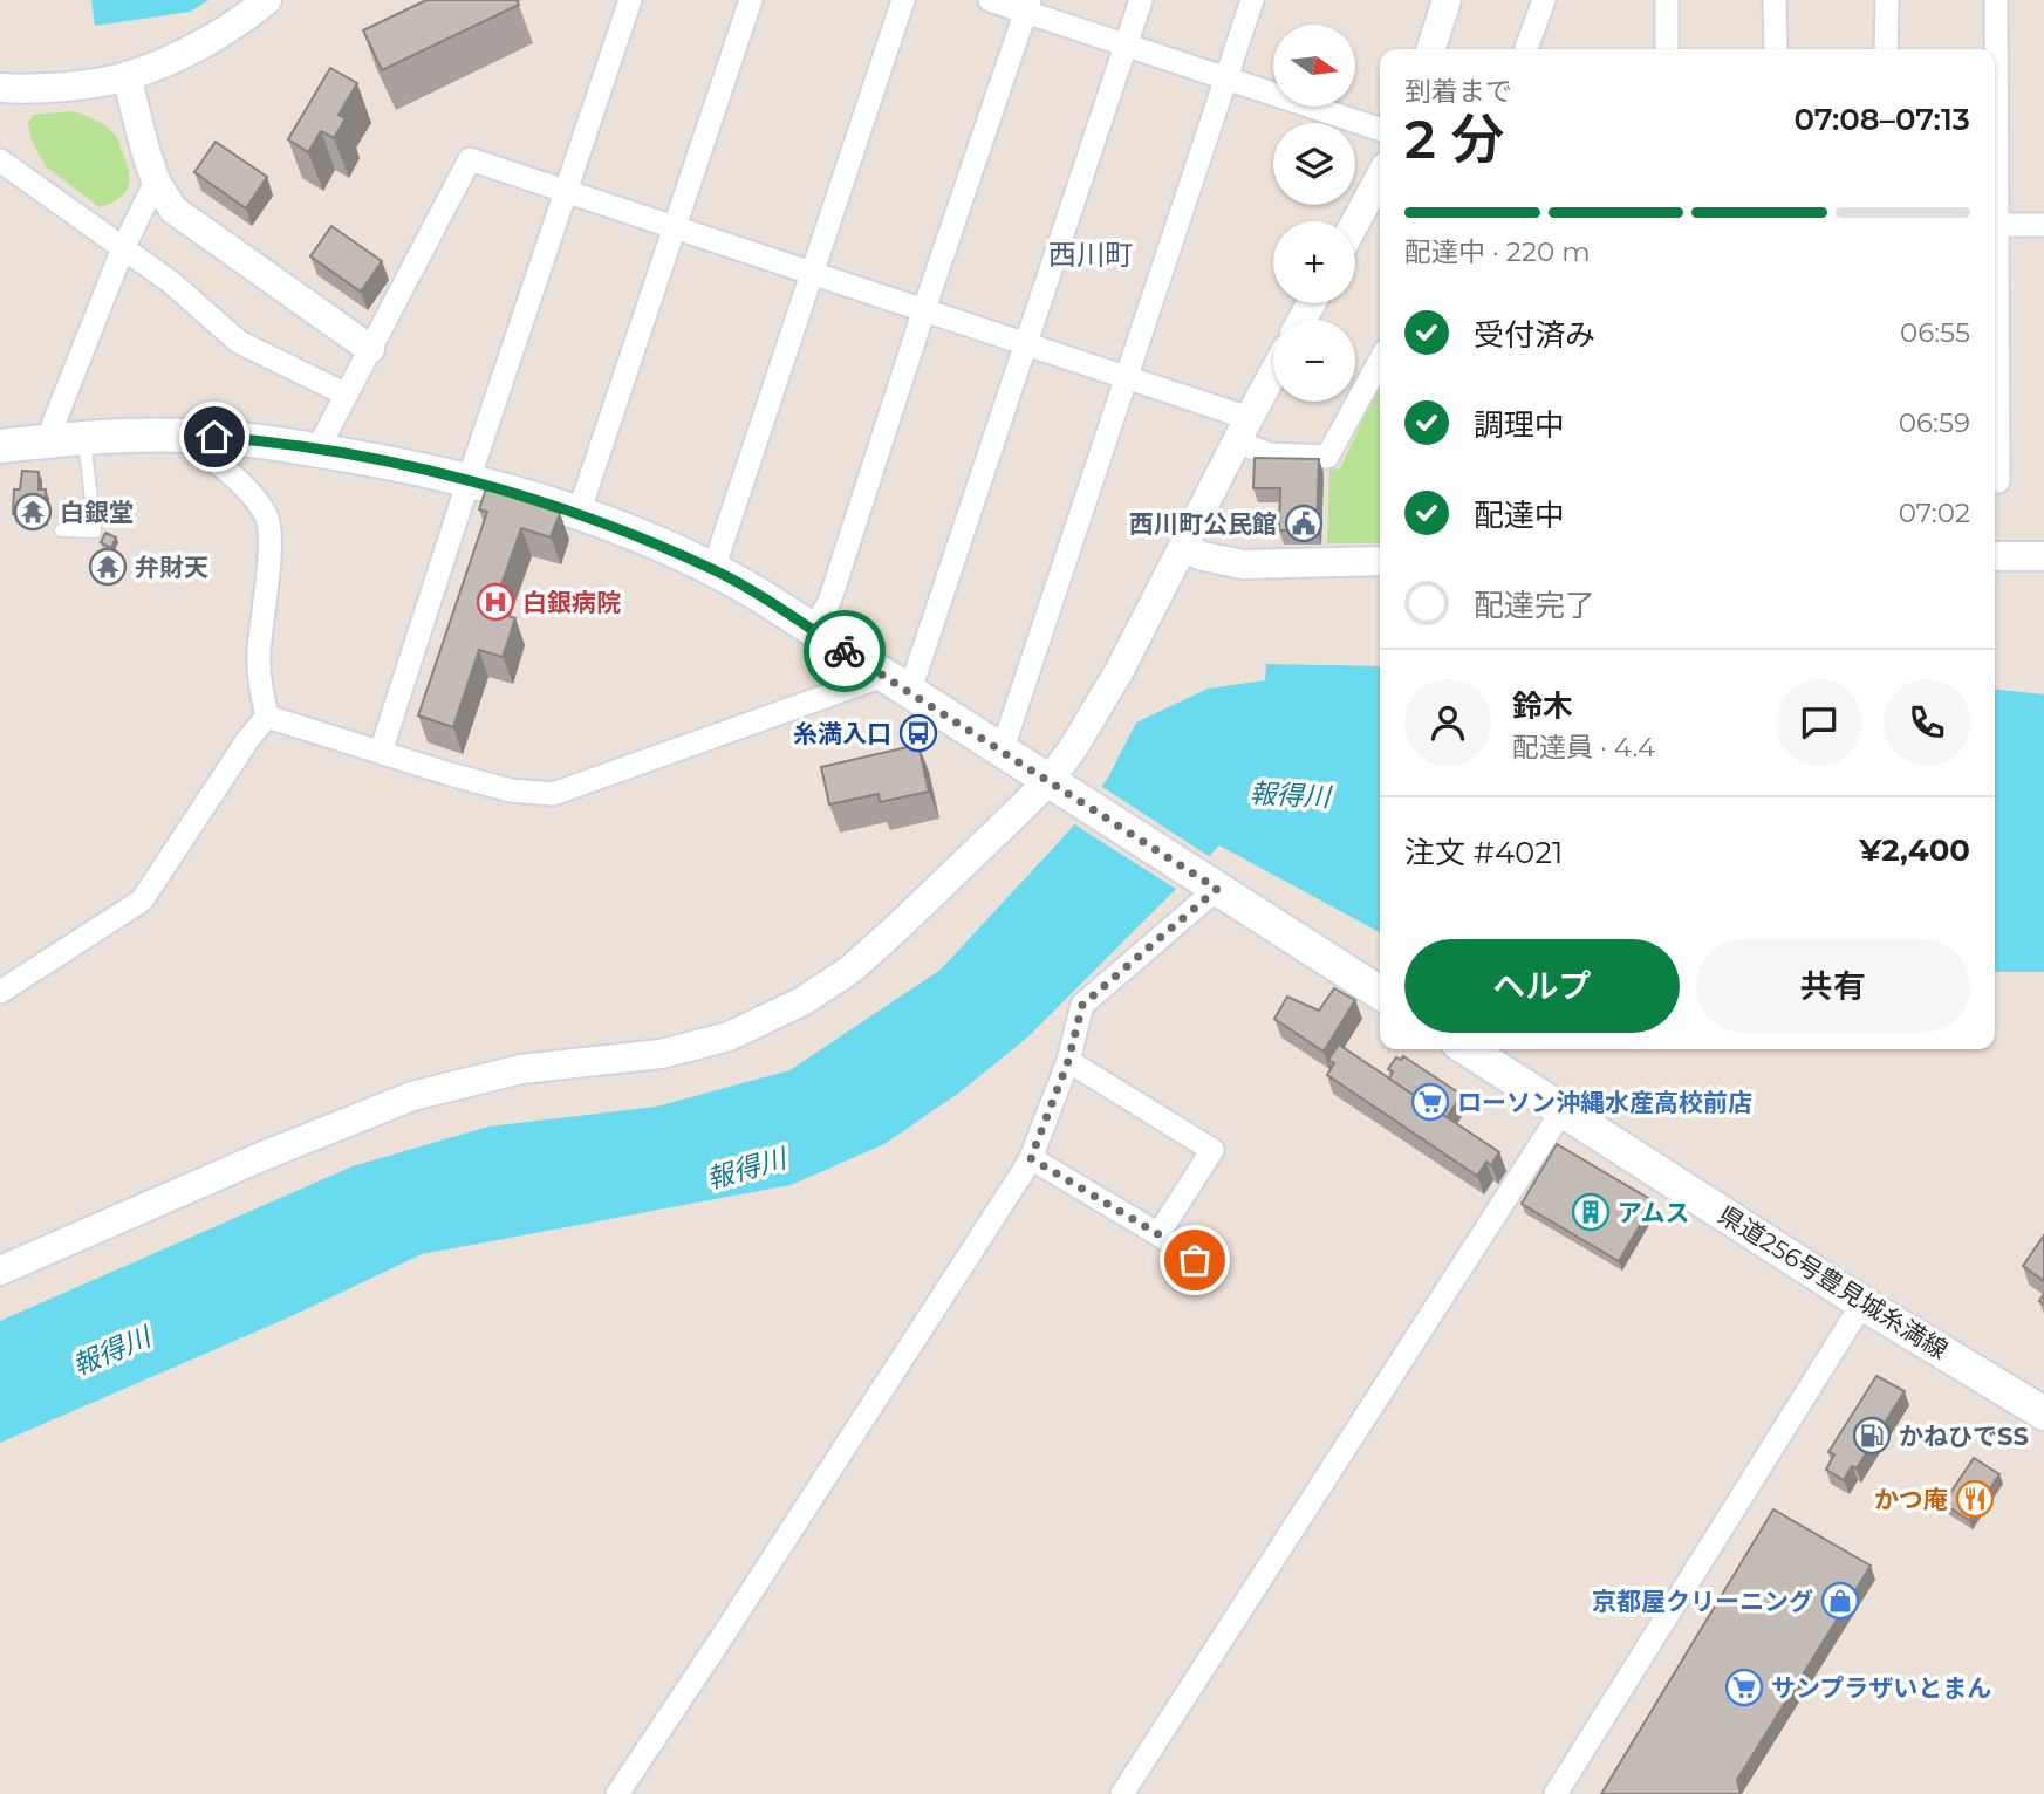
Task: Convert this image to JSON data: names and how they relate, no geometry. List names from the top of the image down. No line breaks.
{"streets":{"main road":["県道256号豊見城糸満線"]},"districts":["西川町"],"water":["報得川"],"places":{"temple":["白銀堂","弁財天"],"public building":["西川町公民館"],"hospital":["白銀病院"],"bus stop":["糸満入口"],"supermarket":["ローソン沖縄水産高校前店","サンプラザいとまん"],"building":["アムス"],"fuel station":["かねひでSS"],"restaurant":["かつ庵"],"shop":["京都屋クリーニング"]},"north":"right","page":{"map_buttons":["+","−"],"heading":["2 分","到着まで","07:08–07:13"],"panel":["鈴木","配達員 · 4.4","注文 #4021","¥2,400"],"bar":"配達中 · 220 m","list":[["受付済み","06:55"],["調理中","06:59"],["配達中","07:02"],"配達完了"],"buttons":["ヘルプ","共有"]}}
